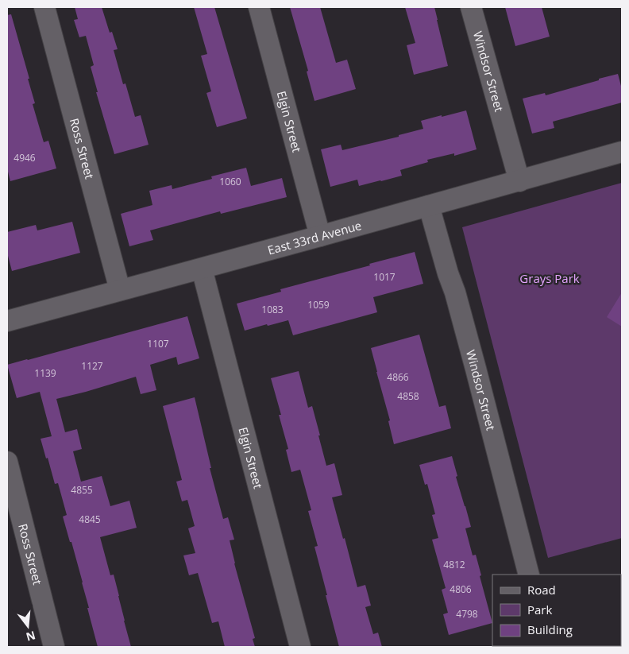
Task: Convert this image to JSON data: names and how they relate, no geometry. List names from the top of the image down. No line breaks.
{"streets":{"street":["Windsor Street","Elgin Street","Ross Street","East 33rd Avenue"]},"crossings":[["Windsor Street","East 33rd Avenue"],["Elgin Street","East 33rd Avenue"],["Ross Street","East 33rd Avenue"]],"parks":["Grays Park"],"house_numbers":["4946","1060","1017","1059","1083","1107","1127","1139","4866","4858","4855","4845","4812","4806","4798"],"legend":["Road","Park","Building"],"north":"bottom"}
